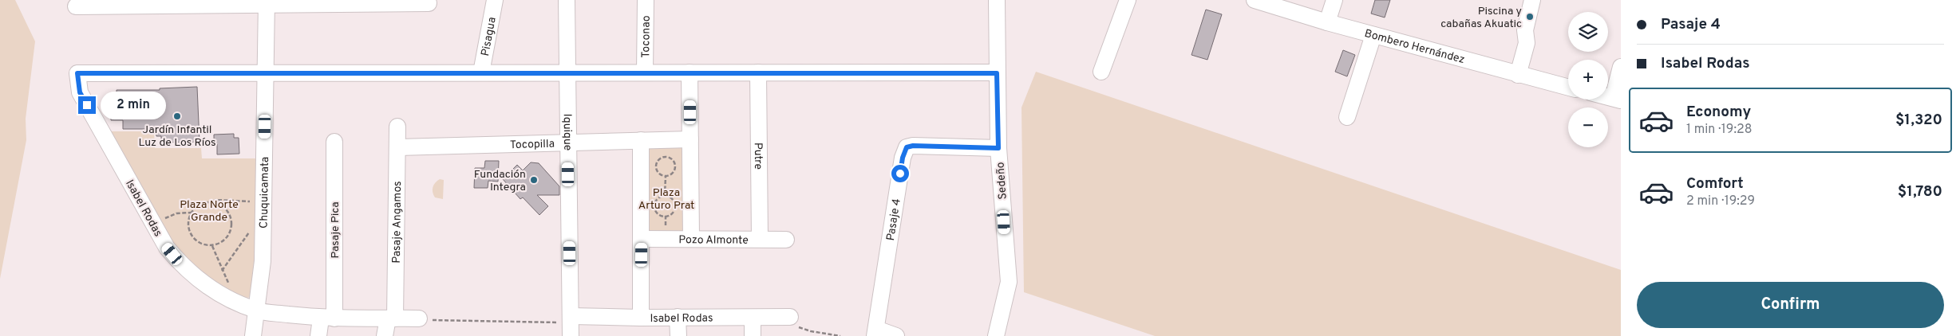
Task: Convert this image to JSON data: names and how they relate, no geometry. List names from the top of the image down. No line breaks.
{"streets":{"street":["Pisagua","Toconao","Bombero Hernández","Iquique","Tocopilla","Putre","Sedeño","Chuquicamata","Isabel Rodas","Pasaje 4","Pasaje Angamos","Pasaje Pica","Pozo Almonte"]},"crossings":[["Iquique","Tocopilla"],["Iquique","Isabel Rodas"],["Tocopilla","Pasaje Angamos"],["Putre","Pozo Almonte"],["Sedeño","Pasaje 4"],["Chuquicamata","Isabel Rodas"],["Isabel Rodas","Pasaje Angamos"],["Isabel Rodas","Pasaje Pica"]],"parks":["Plaza Arturo Prat","Plaza Norte Grande"],"places":["Piscina y cabañas Akuatic","Jardín Infantil Luz de Los Ríos","Fundación Integra"],"page":{"banner":["Pasaje 4","Isabel Rodas"],"map_buttons":["+","−"],"list":[{"name":"Economy","note":"1 min · 19:28","value":"$1,320"},{"name":"Comfort","note":"2 min · 19:29","value":"$1,780"}],"bubble":"2 min","buttons":"Confirm"}}
